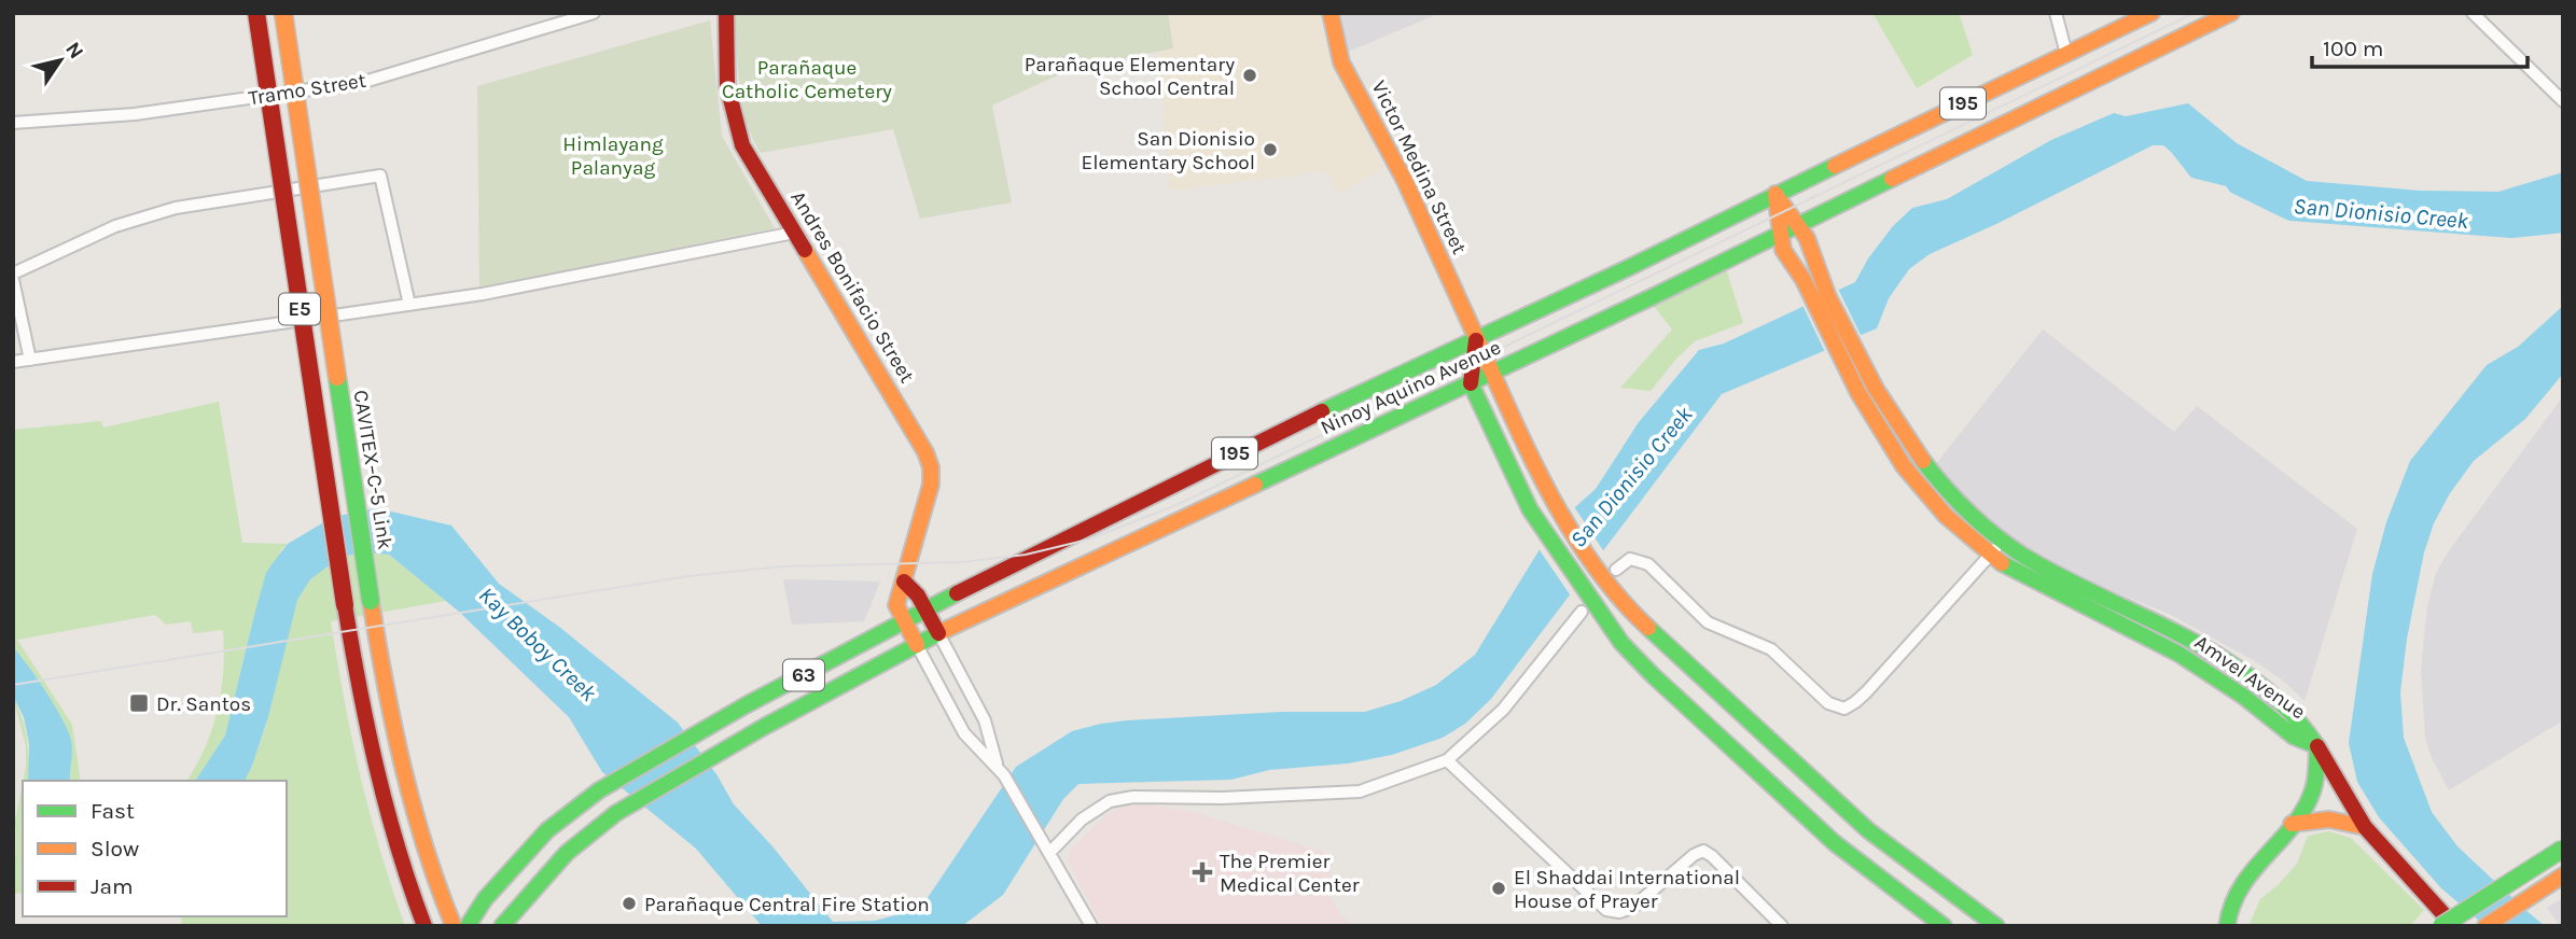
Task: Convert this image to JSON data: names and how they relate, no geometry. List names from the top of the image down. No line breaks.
{"streets":{"main road":["195","Victor Medina Street","Andres Bonifacio Street","E5","Ninoy Aquino Avenue","CAVITEX–C-5 Link","63","Amvel Avenue"],"street":["Tramo Street"]},"crossings":[["Victor Medina Street","Ninoy Aquino Avenue"],["Andres Bonifacio Street","Ninoy Aquino Avenue"],["Ninoy Aquino Avenue","63"],["Ninoy Aquino Avenue","Amvel Avenue"]],"water":["San Dionisio Creek","Kay Boboy Creek"],"parks":["Parañaque Catholic Cemetery","Himlayang Palanyag"],"places":{"other":["Parañaque Elementary School Central","San Dionisio Elementary School","El Shaddai International House of Prayer","Parañaque Central Fire Station"],"transit":["Dr. Santos"],"health":["The Premier Medical Center"]},"legend":["Fast","Slow","Jam"],"scale_bar":"100 m","north":"top right"}
